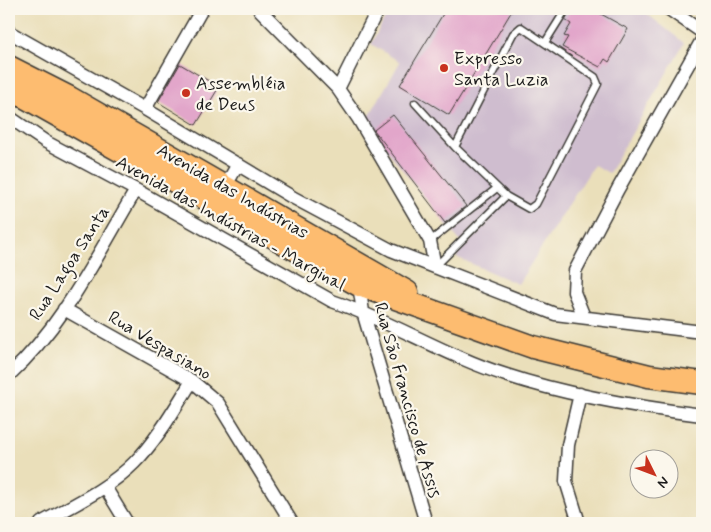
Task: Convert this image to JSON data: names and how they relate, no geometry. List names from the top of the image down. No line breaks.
{"streets":{"highway":["Avenida das Indústrias"],"street":["Avenida das Indústrias - Marginal","Rua Lagoa Santa","Rua Vespasiano","Rua São Francisco de Assis"]},"crossings":[["Avenida das Indústrias","Rua São Francisco de Assis"],["Avenida das Indústrias - Marginal","Rua Lagoa Santa"],["Avenida das Indústrias - Marginal","Rua São Francisco de Assis"],["Rua Lagoa Santa","Rua Vespasiano"]],"places":["Expresso Santa Luzia","Assembléia de Deus"],"north":"bottom right"}
